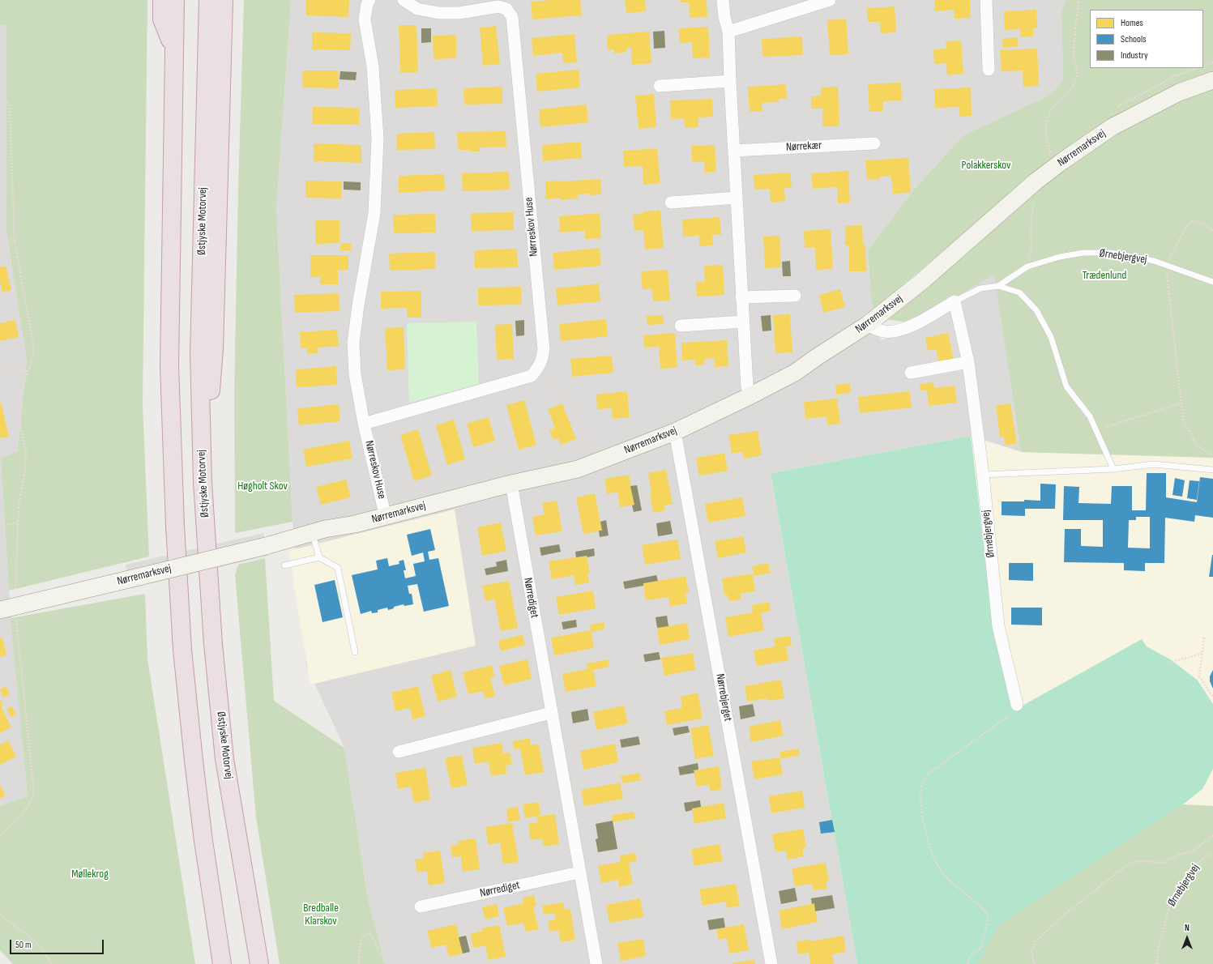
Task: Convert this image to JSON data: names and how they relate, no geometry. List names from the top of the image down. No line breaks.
{"streets":{"highway":["Østjyske Motorvej"],"street":["Nørrekær","Nørremarksvej","Nørreskov Huse","Ørnebjergvej","Nørrediget","Nørrebjerget"]},"crossings":[["Nørremarksvej","Nørreskov Huse"],["Nørremarksvej","Ørnebjergvej"],["Nørremarksvej","Nørrediget"],["Nørremarksvej","Nørrebjerget"]],"parks":["Polakkerskov","Trædenlund","Høgholt Skov","Møllekrog","Bredballe Klarskov"],"legend":["Homes","Schools","Industry"],"scale_bar":"50 m","north":"top"}
